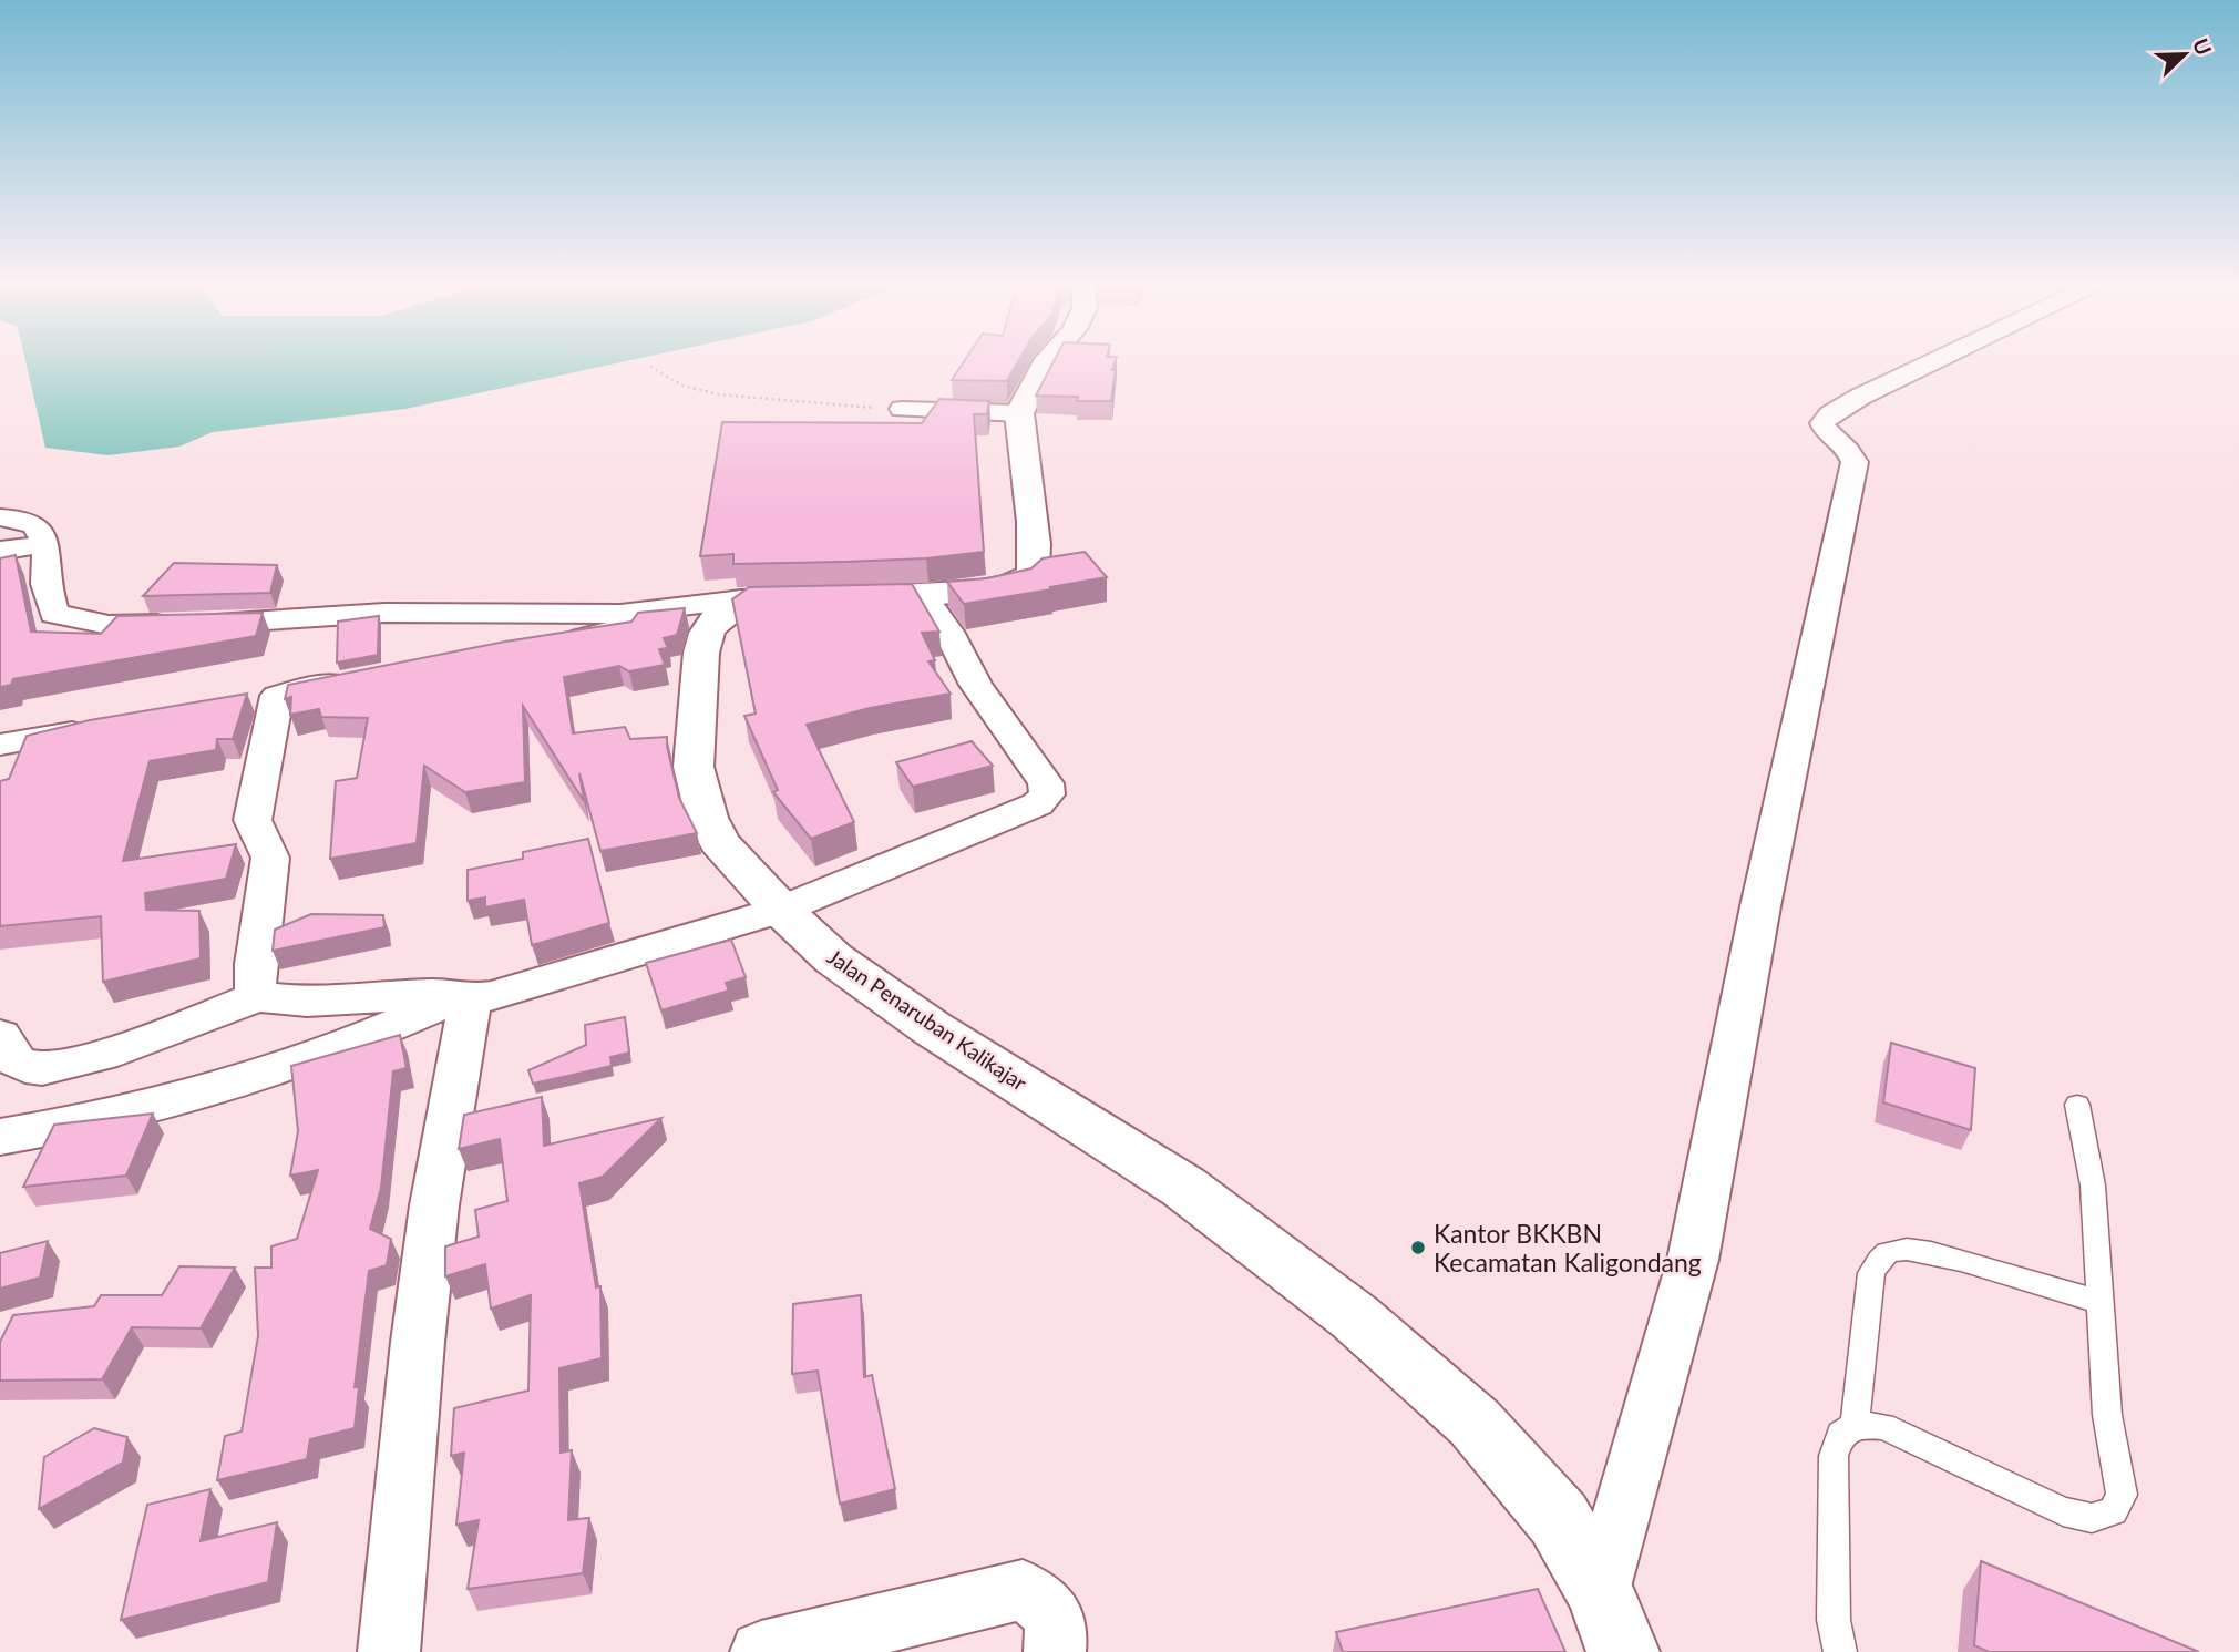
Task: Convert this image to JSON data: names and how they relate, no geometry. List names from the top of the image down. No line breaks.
{"streets":{"street":["Jalan Penaruban Kalikajar"]},"places":["Kantor BKKBN Kecamatan Kaligondang"],"north":"top right"}
